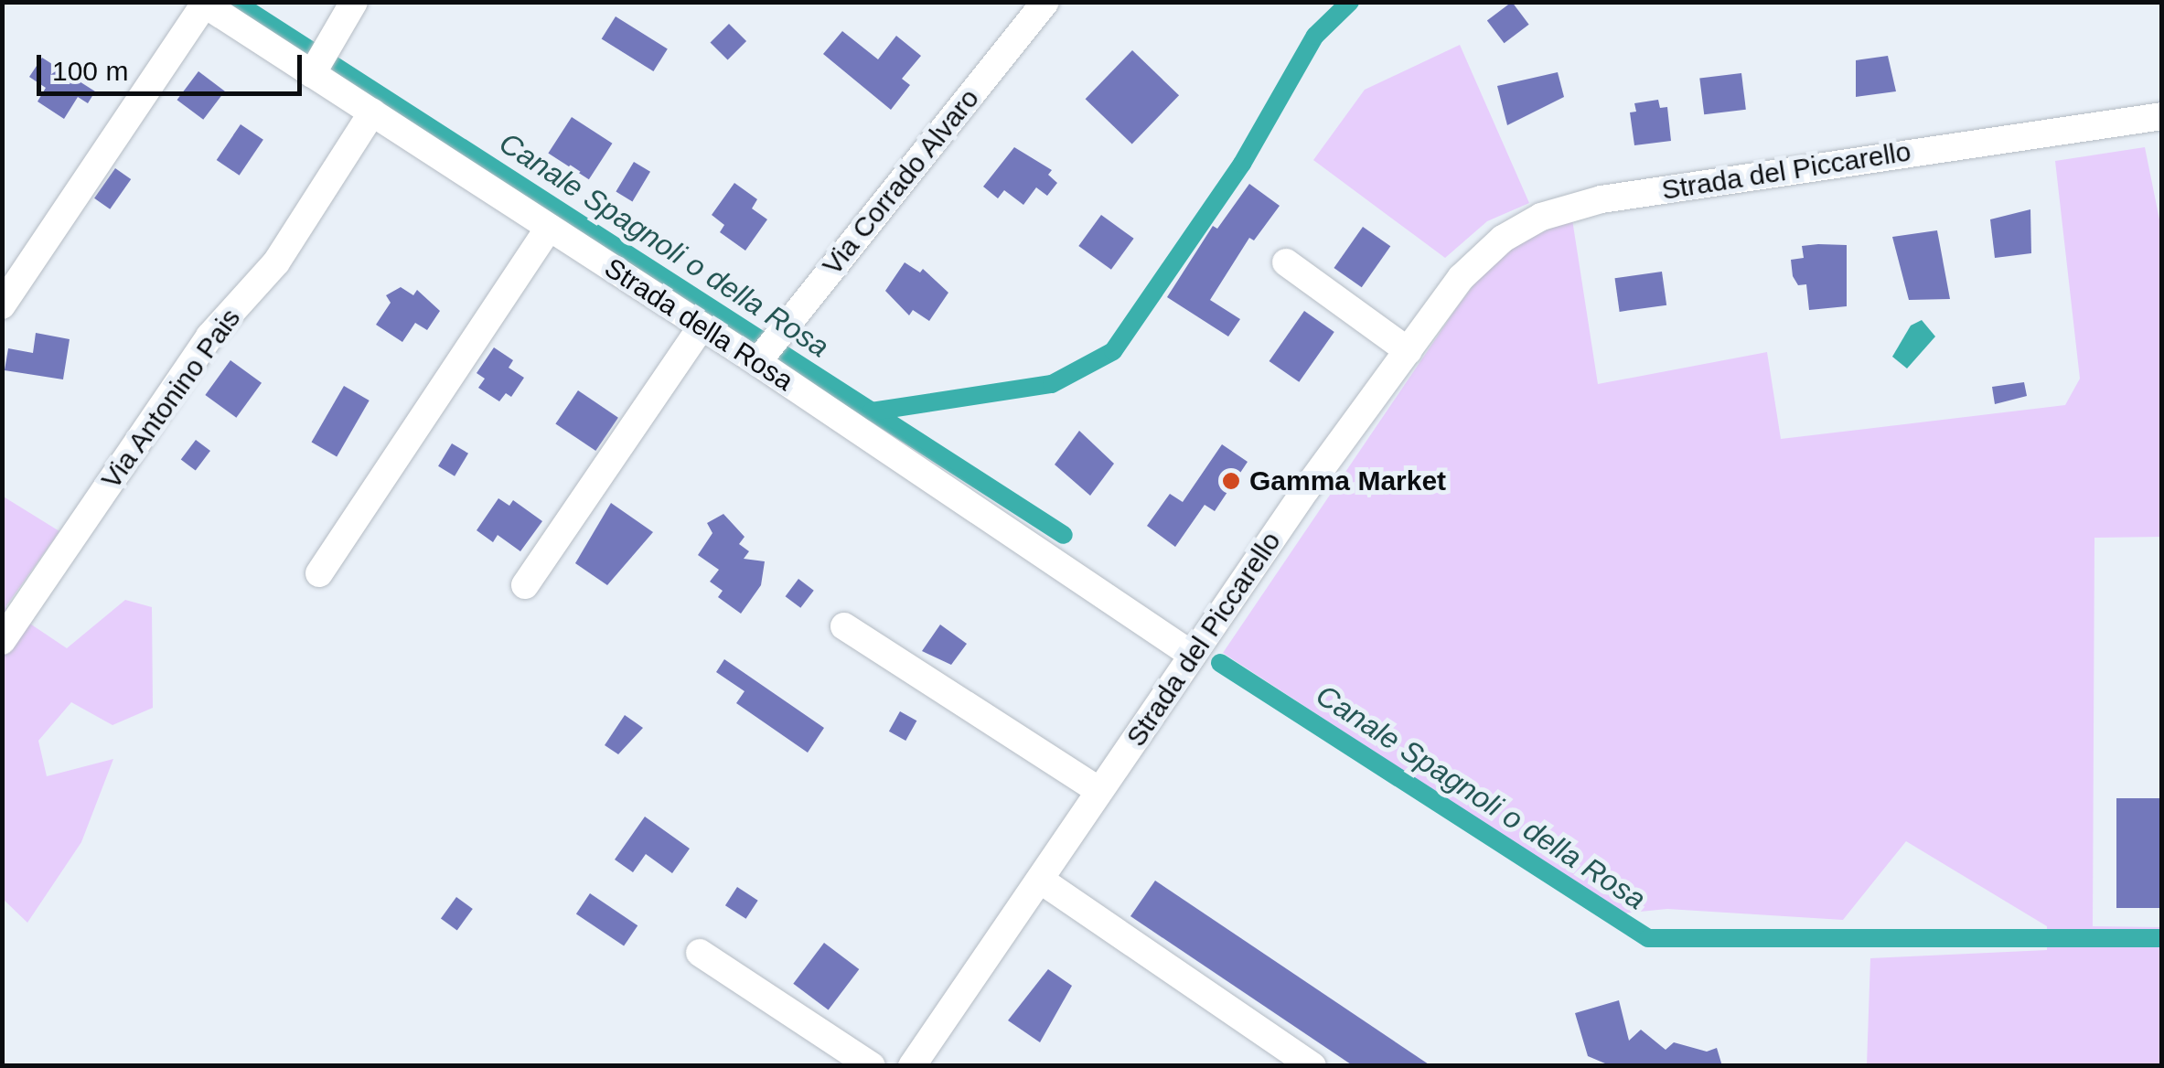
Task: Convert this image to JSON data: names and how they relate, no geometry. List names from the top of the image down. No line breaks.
{"streets":{"street":["Strada del Piccarello","Via Corrado Alvaro","Strada della Rosa","Via Antonino Pais"]},"crossings":[["Strada del Piccarello","Strada della Rosa"],["Via Corrado Alvaro","Strada della Rosa"],["Strada della Rosa","Via Antonino Pais"]],"water":["Canale Spagnoli o della Rosa"],"places":["Gamma Market"],"scale_bar":"100 m"}
